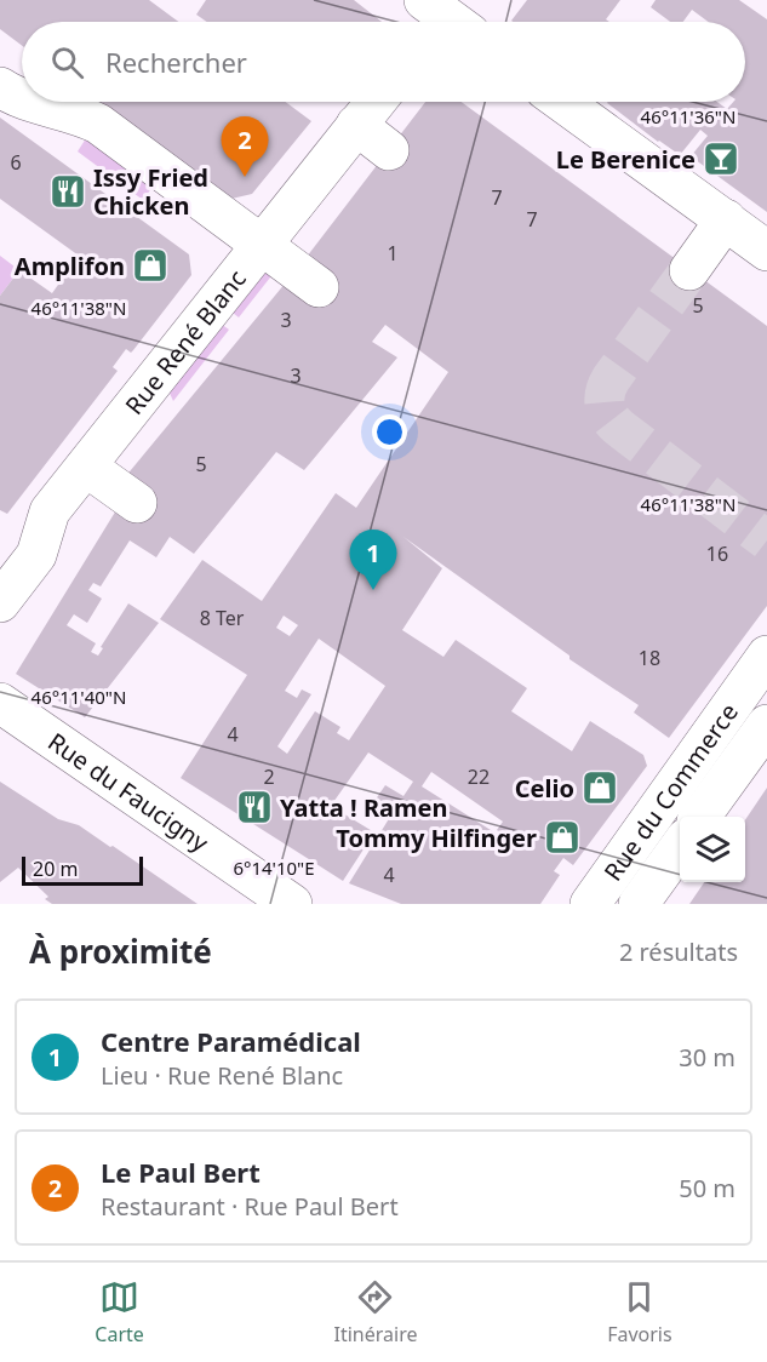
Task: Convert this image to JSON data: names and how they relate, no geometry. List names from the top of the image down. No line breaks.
{"streets":{"street":["Rue René Blanc","Rue du Faucigny","Rue du Commerce"]},"places":{"bar":["Le Berenice"],"restaurant":["Issy Fried Chicken","Yatta ! Ramen"],"shop":["Amplifon","Celio","Tommy Hilfinger"]},"house_numbers":["6","7","7","1","5","3","3","5","16","8 Ter","18","4","2","22","4"],"scale_bar":"20 m","page":{"search":"Rechercher","pins":["2","1"],"scale":"20 m","heading":["À proximité","2 résultats"],"list":[{"mark":"1","name":"Centre Paramédical","note":"Lieu · Rue René Blanc","value":"30 m"},{"mark":"2","name":"Le Paul Bert","note":"Restaurant · Rue Paul Bert","value":"50 m"}],"nav":["Carte","Itinéraire","Favoris"]},"coordinates":["46°11'36\"N","46°11'38\"N","46°11'40\"N","6°14'10\"E"]}
